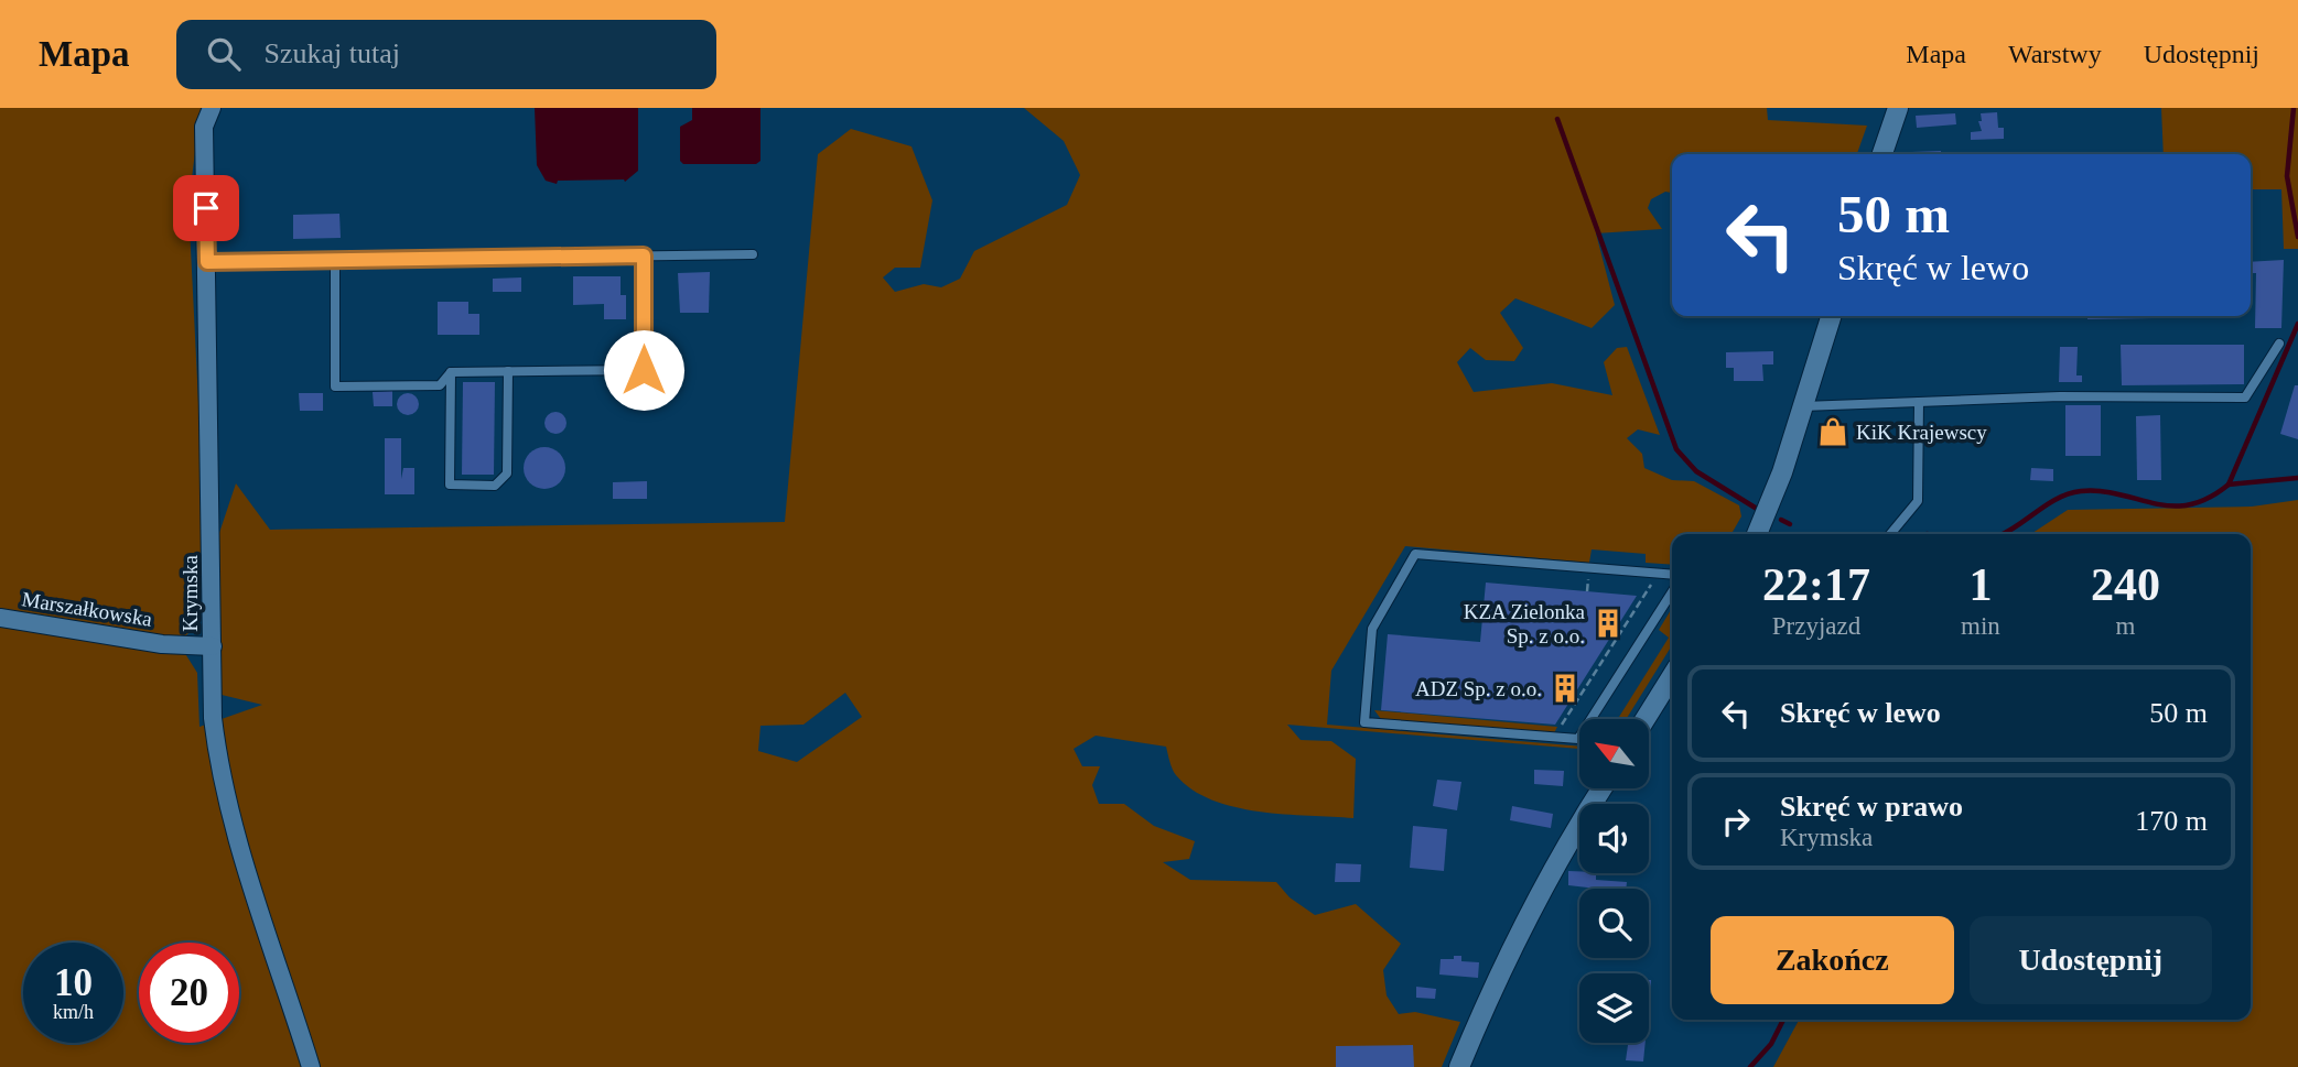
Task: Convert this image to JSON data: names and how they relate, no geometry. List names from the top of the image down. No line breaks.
{"streets":{"street":["Krymska","Marszałkowska"]},"crossings":[["Krymska","Marszałkowska"]],"places":{"shop":["KiK Krajewscy"],"building":["KZA Zielonka Sp. z o.o.","ADZ Sp. z o.o."]},"north":"top left","page":{"header":"Mapa","search":"Szukaj tutaj","nav":["Mapa","Warstwy","Udostępnij"],"turn":["50 m","Skręć w lewo"],"eta":["22:17","Przyjazd","1","min","240","m"],"list":[{"name":"Skręć w lewo","value":"50 m"},{"name":"Skręć w prawo","note":"Krymska","value":"170 m"}],"buttons":["Zakończ","Udostępnij"],"speed":"10 km/h","limit":"20"}}
